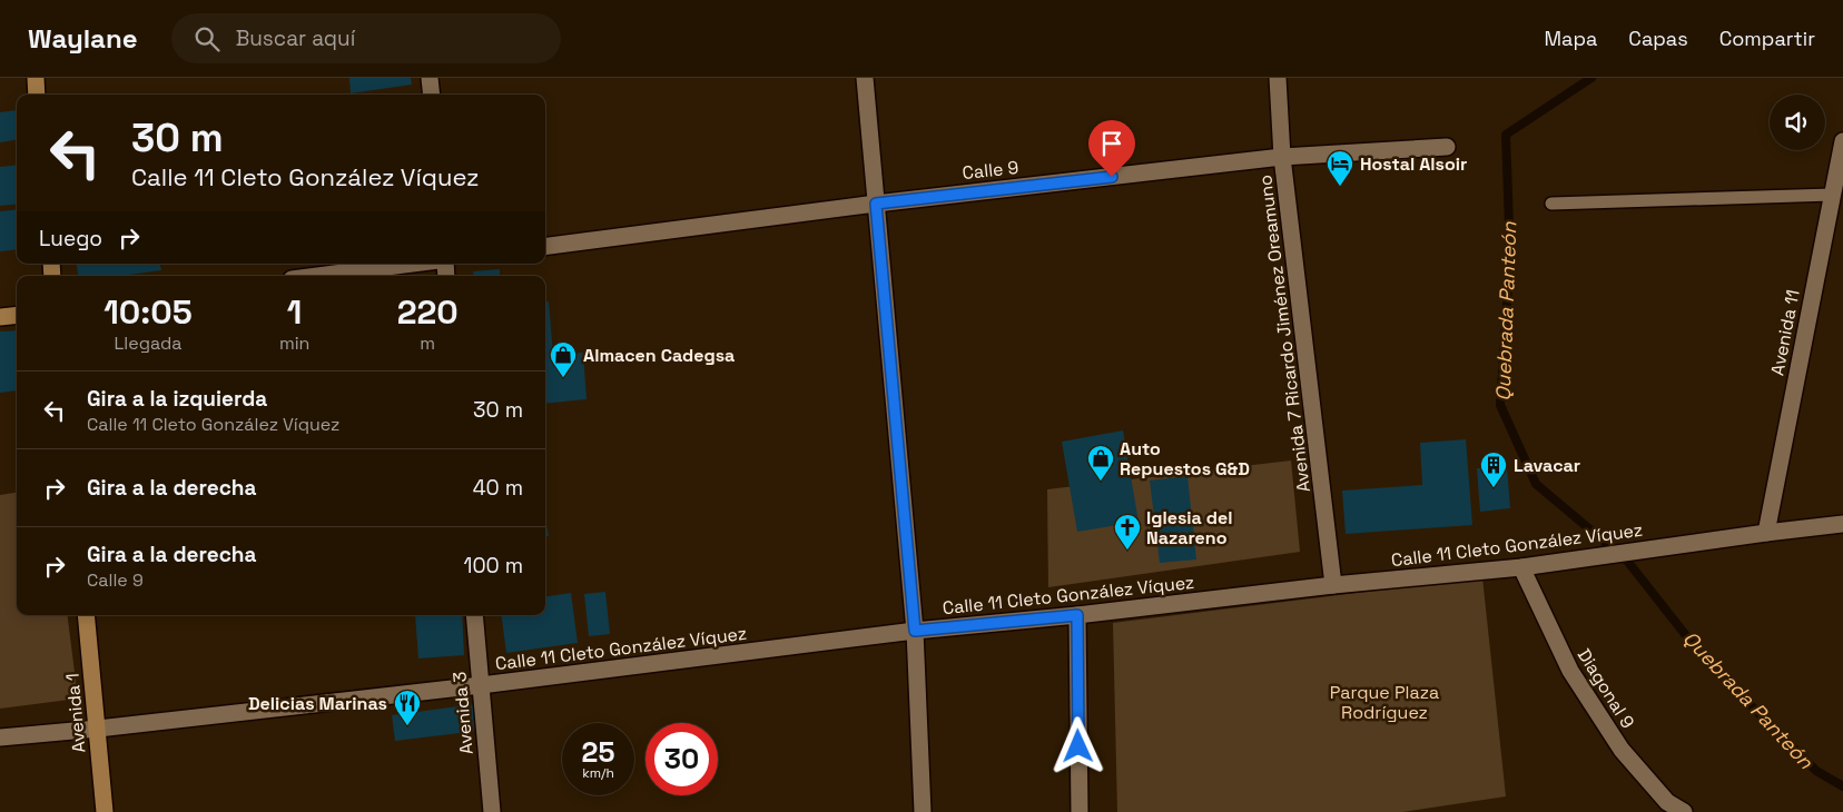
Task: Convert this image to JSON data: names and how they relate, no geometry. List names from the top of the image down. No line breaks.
{"streets":{"street":["Calle 9","Avenida 11","Avenida 7 Ricardo Jiménez Oreamuno","Calle 11 Cleto González Víquez","Diagonal 9","Avenida 1","Avenida 3"]},"crossings":[["Calle 9","Avenida 7 Ricardo Jiménez Oreamuno"],["Avenida 11","Calle 11 Cleto González Víquez"],["Avenida 7 Ricardo Jiménez Oreamuno","Calle 11 Cleto González Víquez"],["Calle 11 Cleto González Víquez","Diagonal 9"],["Calle 11 Cleto González Víquez","Avenida 1"],["Calle 11 Cleto González Víquez","Avenida 3"]],"water":["Quebrada Panteón"],"parks":["Parque Plaza Rodríguez"],"places":{"hotel":["Hostal Alsoir"],"shop":["Almacen Cadegsa","Auto Repuestos G&D"],"building":["Lavacar"],"church":["Iglesia del Nazareno"],"restaurant":["Delicias Marinas"]},"page":{"header":"Waylane","search":"Buscar aquí","nav":["Mapa","Capas","Compartir"],"turn":["30 m","Calle 11 Cleto González Víquez"],"then":"Luego","eta":["10:05","Llegada","1","min","220","m"],"list":[{"name":"Gira a la izquierda","note":"Calle 11 Cleto González Víquez","value":"30 m"},{"name":"Gira a la derecha","value":"40 m"},{"name":"Gira a la derecha","note":"Calle 9","value":"100 m"}],"speed":"25 km/h","limit":"30"}}
